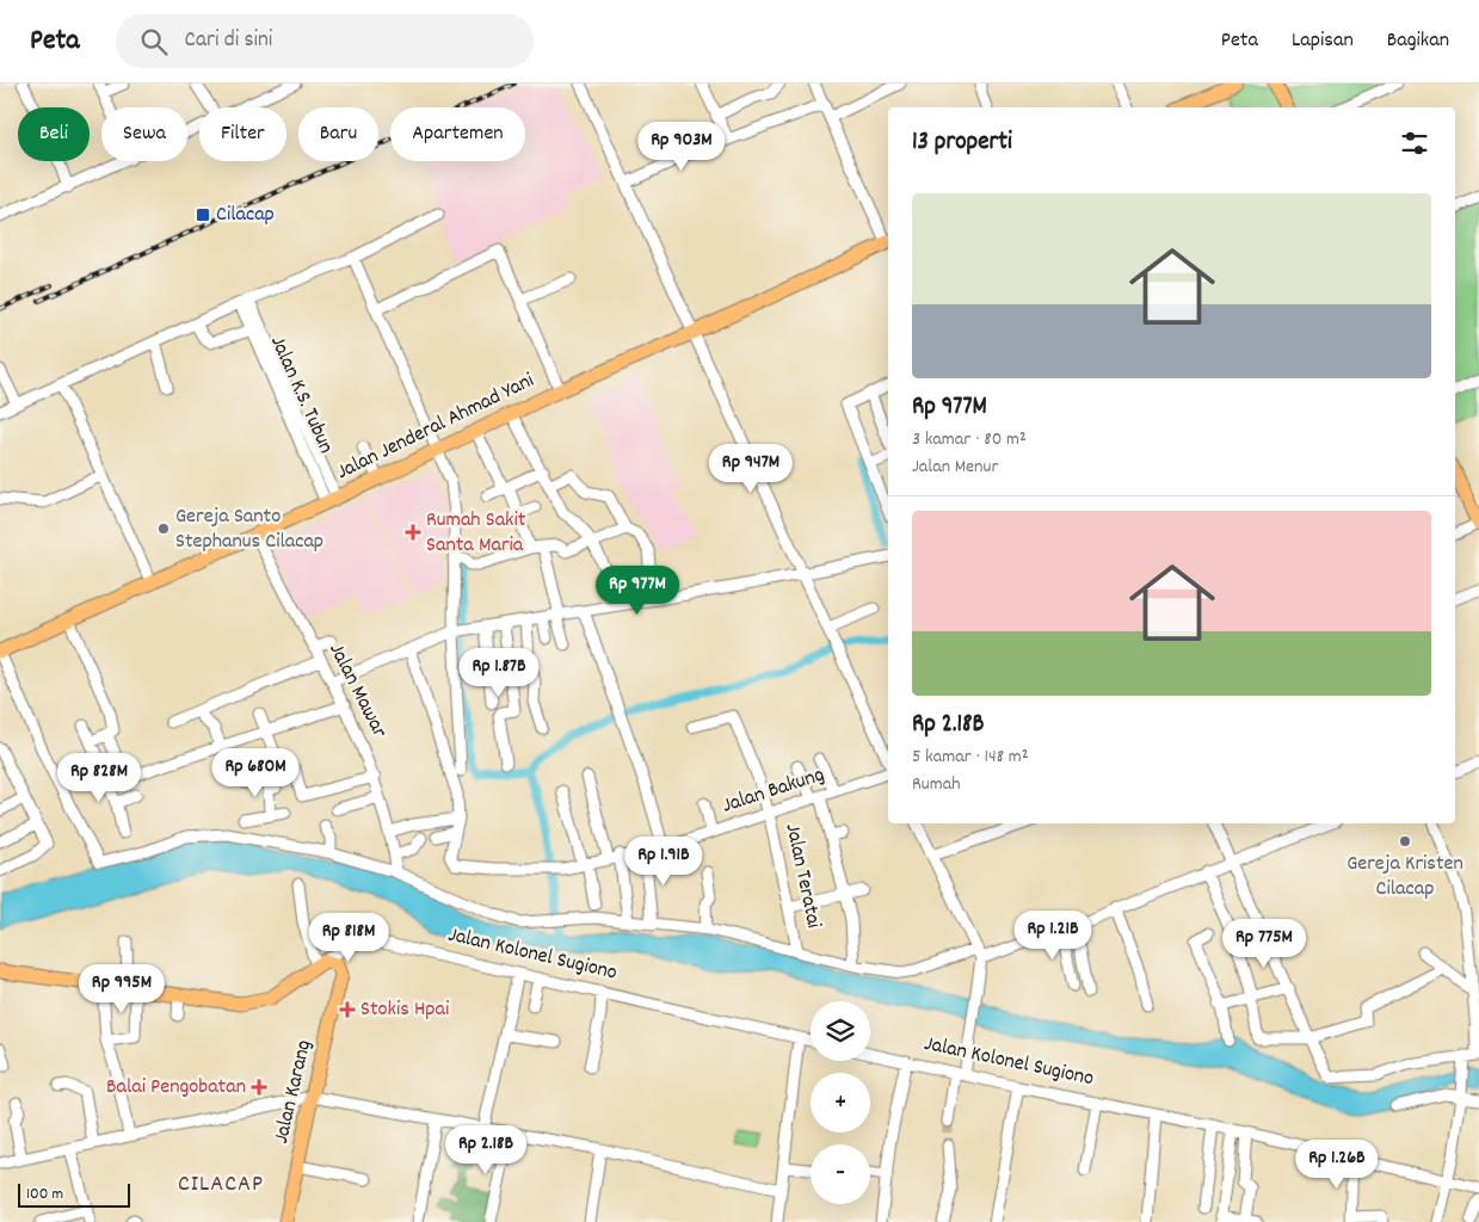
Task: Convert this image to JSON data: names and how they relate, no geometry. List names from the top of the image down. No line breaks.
{"streets":{"main road":["Jalan Jenderal Ahmad Yani","Jalan Karang"],"street":["Jalan K.S. Tubun","Jalan Mawar","Jalan Bakung","Jalan Teratai","Jalan Kolonel Sugiono"]},"crossings":[["Jalan K.S. Tubun","Jalan Jenderal Ahmad Yani"],["Jalan Jenderal Ahmad Yani","Jalan Mawar"],["Jalan Bakung","Jalan Teratai"]],"districts":["CILACAP"],"places":{"transit":["Cilacap"],"other":["Gereja Santo Stephanus Cilacap","Gereja Kristen Cilacap"],"health":["Rumah Sakit Santa Maria","Stokis Hpai","Balai Pengobatan"]},"scale_bar":"100 m","page":{"header":"Peta","search":"Cari di sini","nav":["Peta","Lapisan","Bagikan"],"chip":["Beli","Sewa","Filter","Baru","Apartemen"],"heading":"13 properti","price":["Rp 903M","Rp 947M","Rp 977M","Rp 1.87B","Rp 680M","Rp 828M","Rp 1.91B","Rp 1.21B","Rp 818M","Rp 775M","Rp 995M","Rp 2.18B","Rp 1.26B"],"list":[{"name":"Rp 977M","note":"3 kamar · 80 m² · Jalan Menur"},{"name":"Rp 2.18B","note":"5 kamar · 148 m² · Rumah"}],"map_buttons":["+","−"],"scale":"100 m"}}
